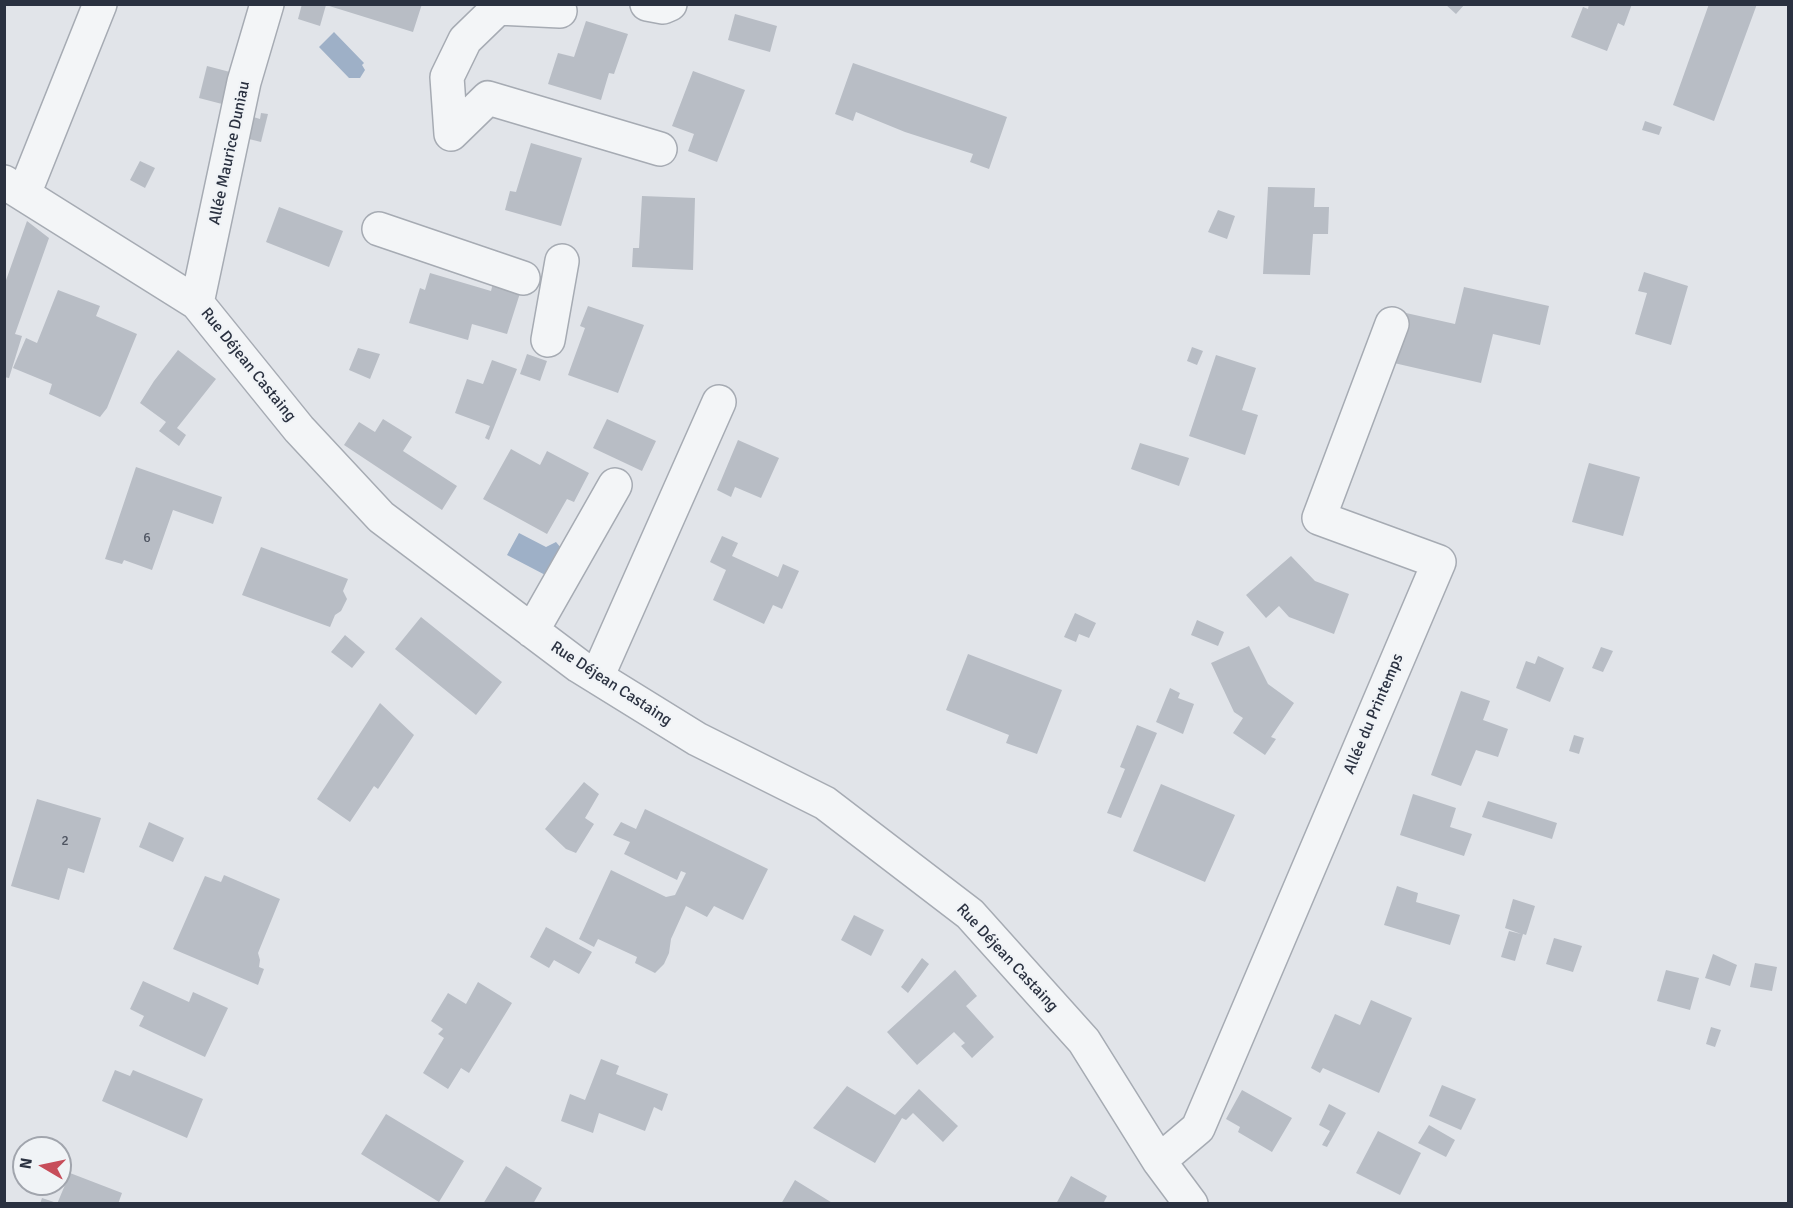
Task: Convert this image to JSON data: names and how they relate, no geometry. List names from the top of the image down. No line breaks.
{"streets":{"street":["Allée Maurice Duniau","Rue Déjean Castaing","Allée du Printemps"]},"crossings":[["Allée Maurice Duniau","Rue Déjean Castaing"],["Rue Déjean Castaing","Allée du Printemps"]],"house_numbers":["6","2"],"north":"left"}
